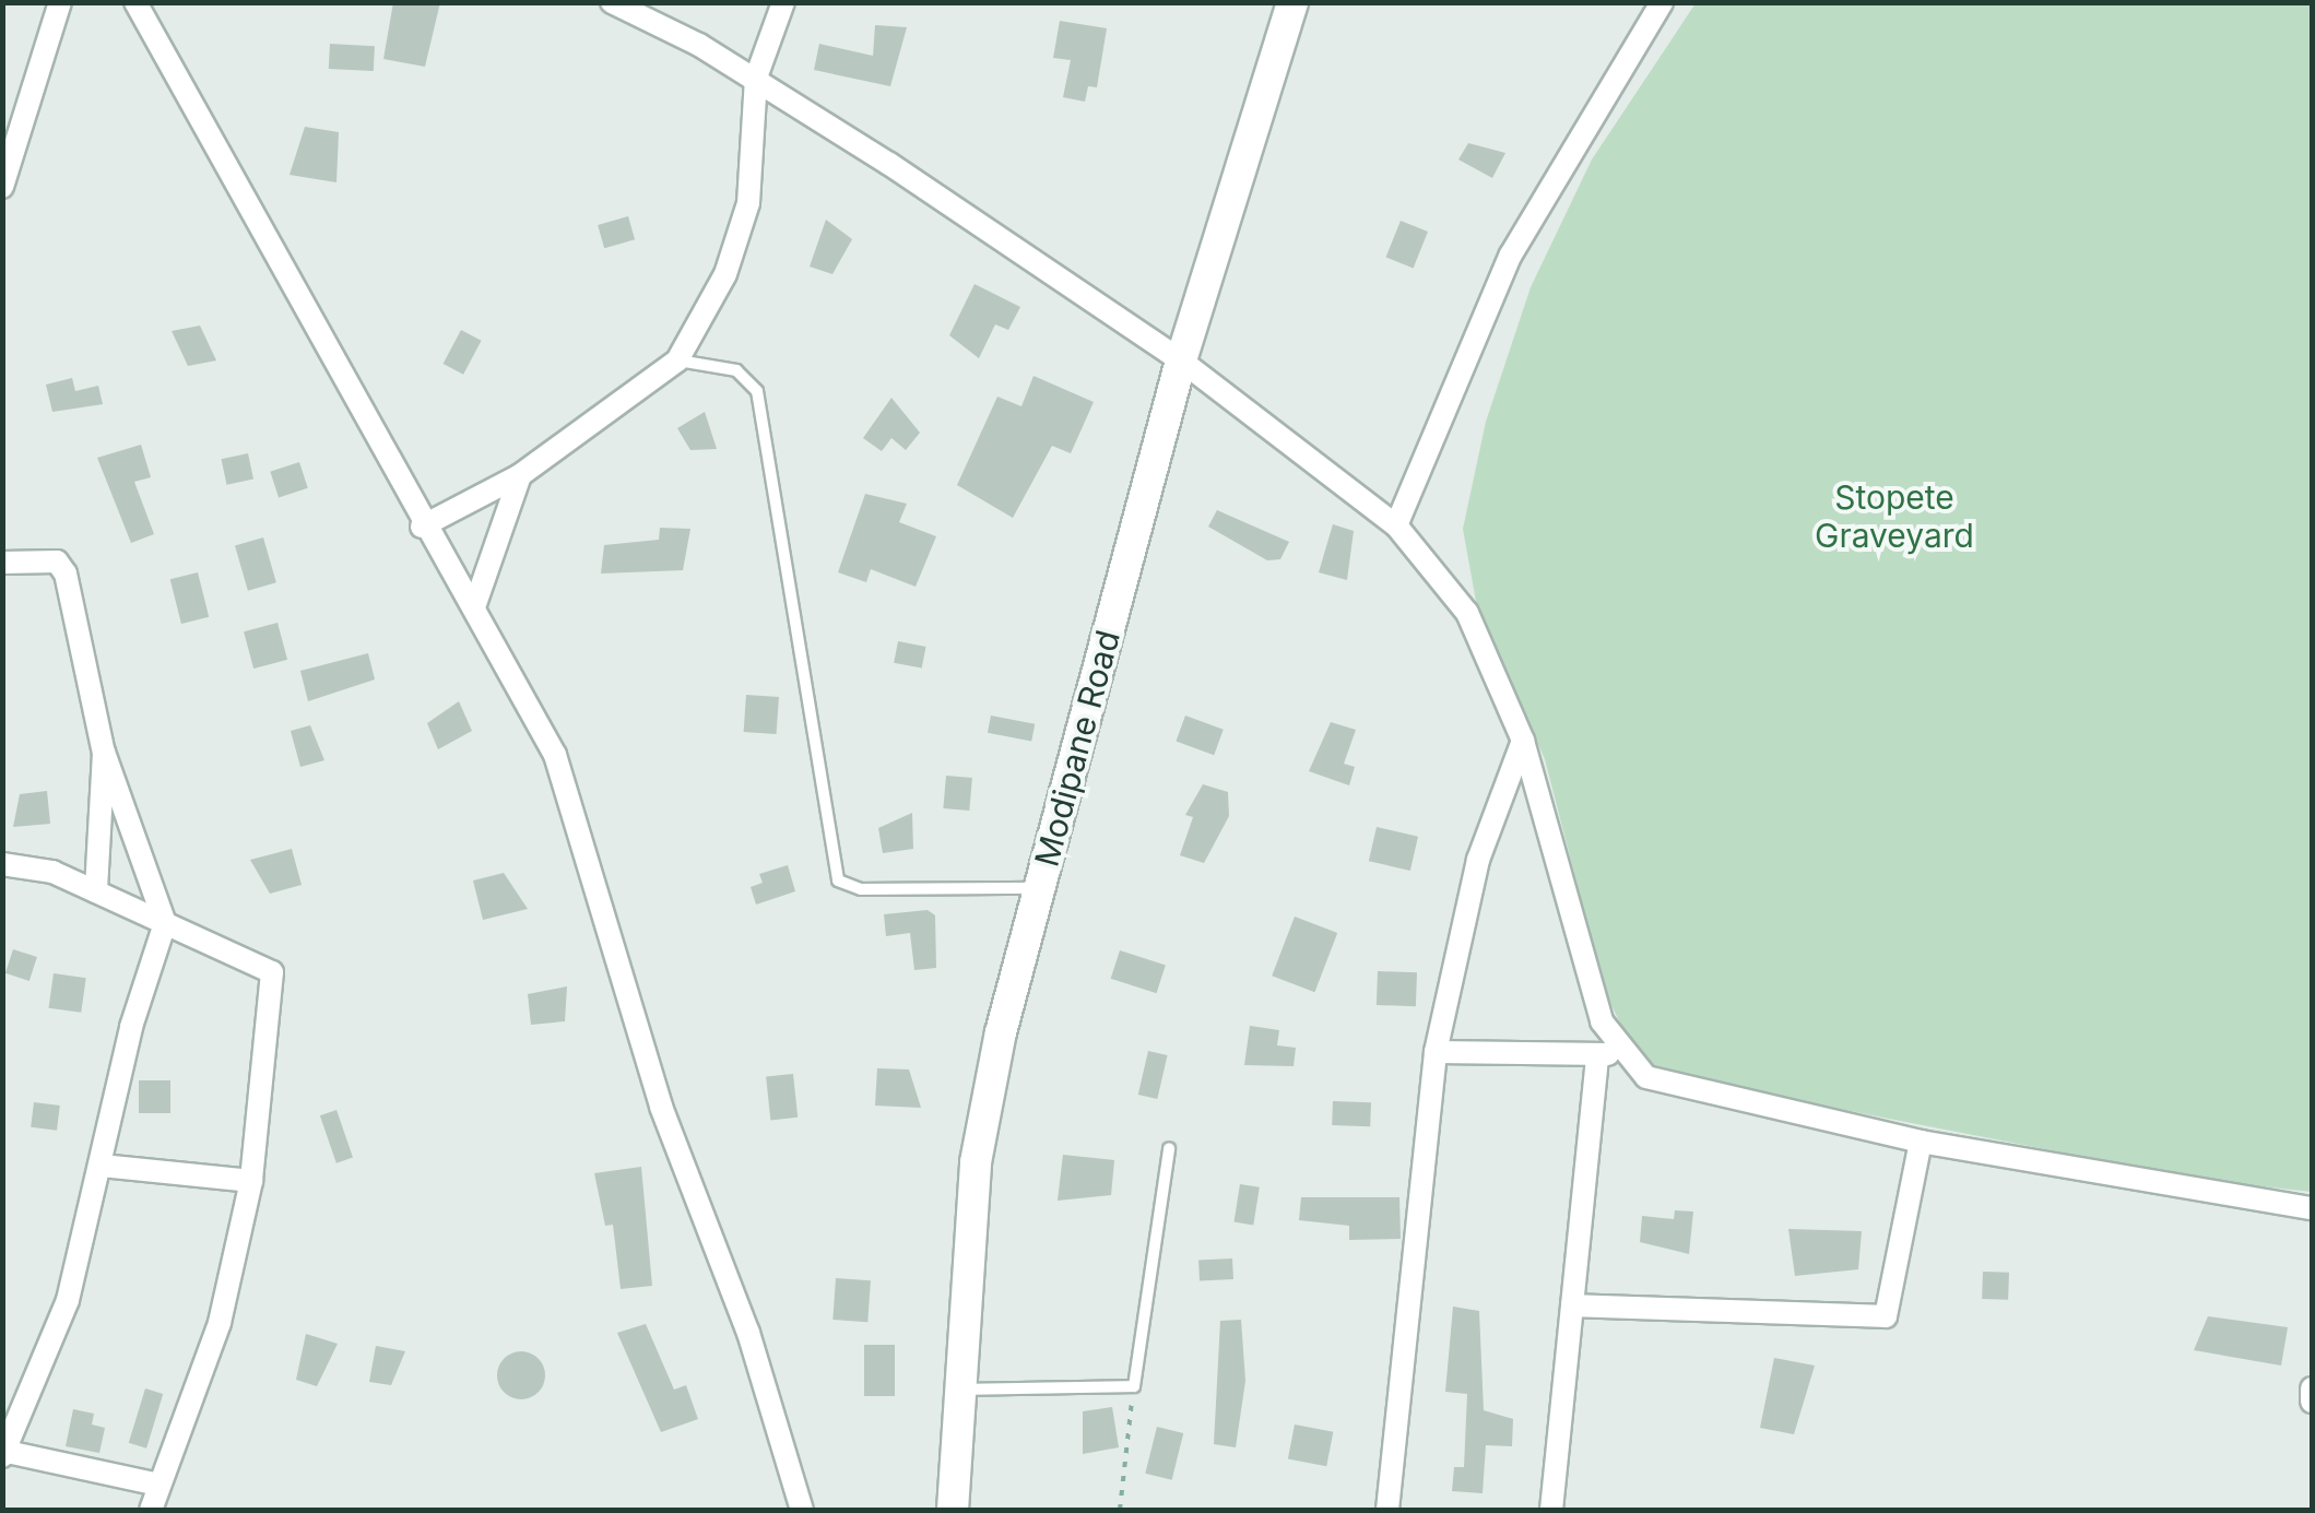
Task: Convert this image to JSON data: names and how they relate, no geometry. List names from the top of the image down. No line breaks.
{"streets":{"main road":["Modipane Road"]},"parks":["Stopete Graveyard"]}
